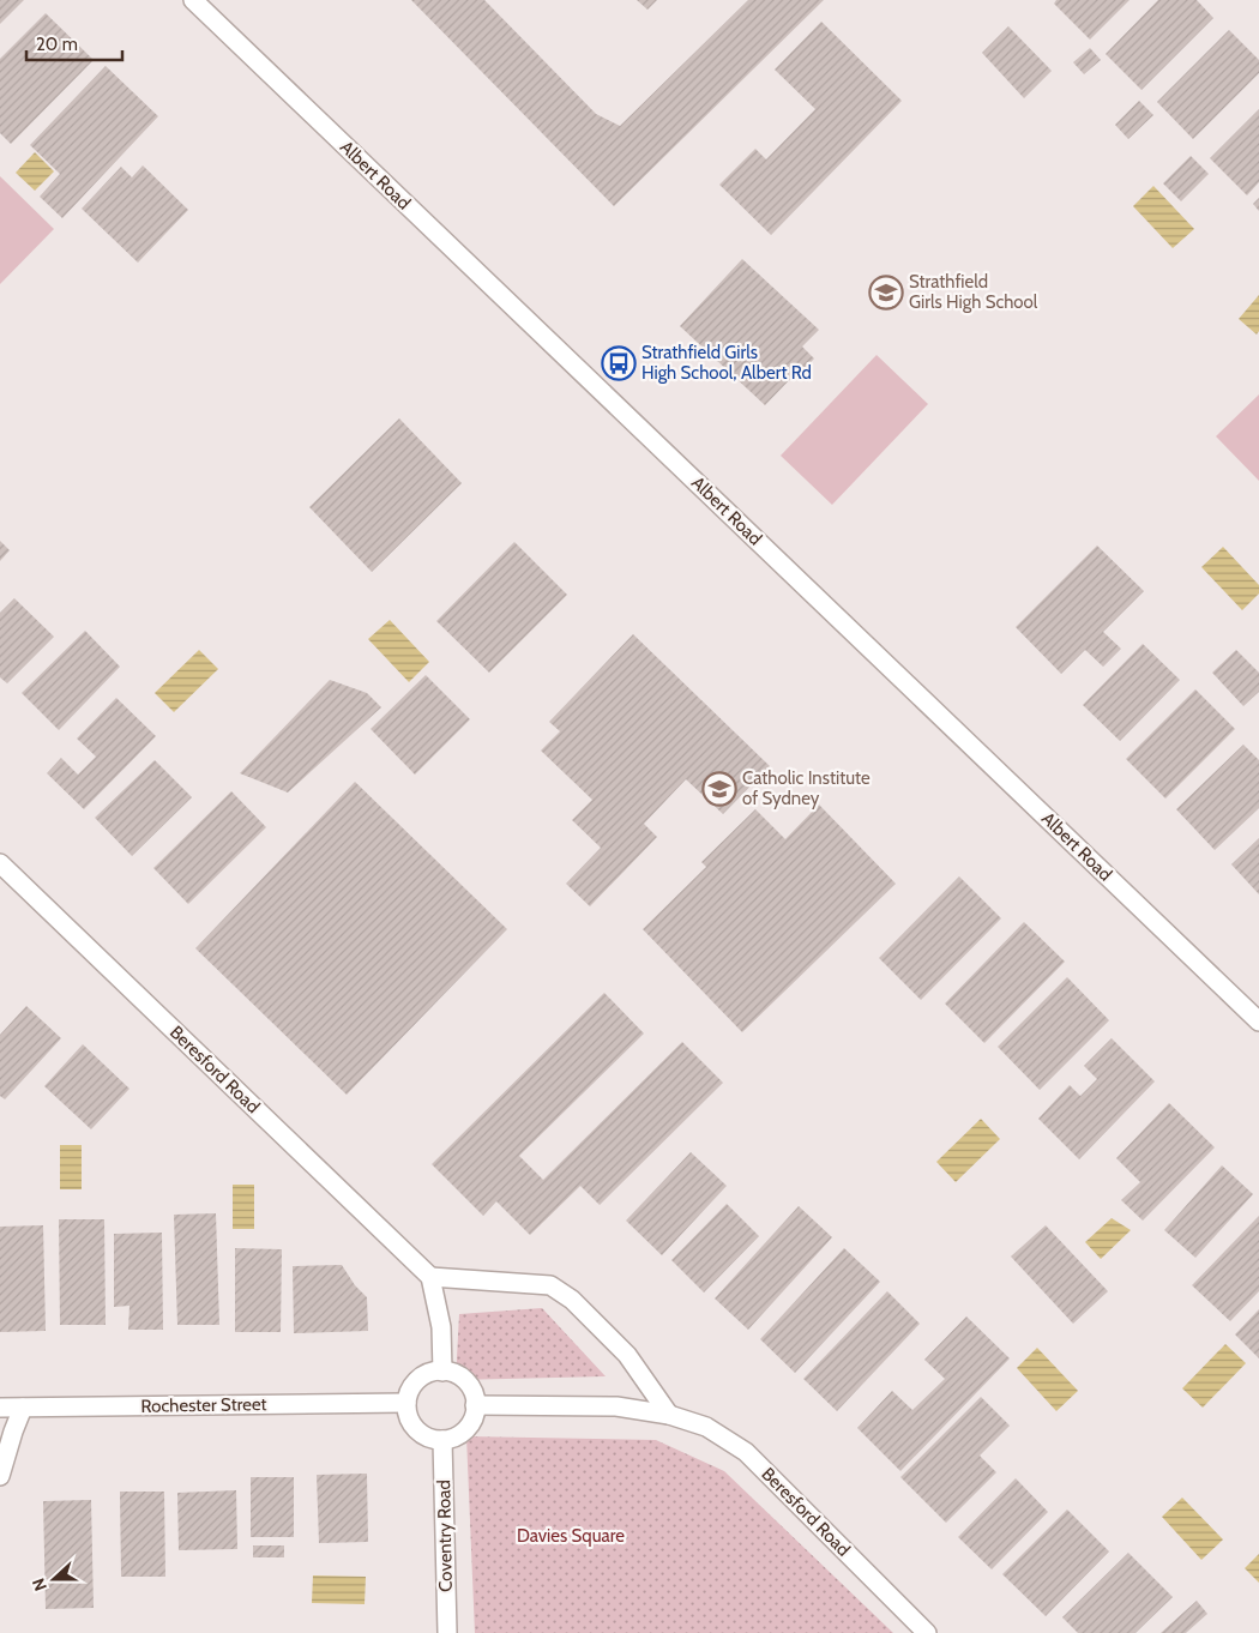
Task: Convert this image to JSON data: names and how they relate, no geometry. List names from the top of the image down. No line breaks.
{"streets":{"street":["Albert Road","Beresford Road","Rochester Street","Coventry Road"]},"crossings":[["Beresford Road","Rochester Street"],["Beresford Road","Coventry Road"],["Rochester Street","Coventry Road"]],"parks":["Davies Square"],"places":{"school or university":["Strathfield Girls High School","Catholic Institute of Sydney"],"bus stop":["Strathfield Girls High School, Albert Rd"]},"scale_bar":"20 m","north":"left"}
